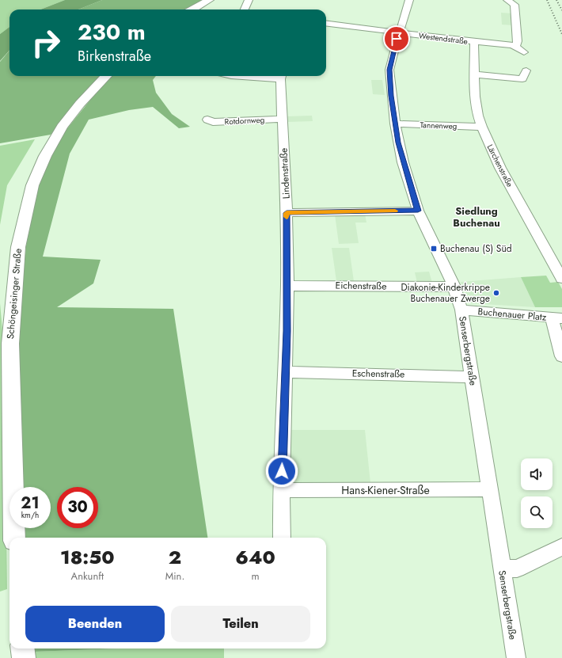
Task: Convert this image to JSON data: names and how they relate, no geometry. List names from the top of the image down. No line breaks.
{"streets":{"main road":["Schöngeisinger Straße"],"street":["Westendstraße","Rotdornweg","Tannenweg","Lärchenstraße","Lindenstraße","Eichenstraße","Buchenauer Platz","Senserbergstraße","Eschenstraße","Hans-Kiener-Straße"]},"crossings":[["Westendstraße","Lärchenstraße"],["Westendstraße","Senserbergstraße"],["Rotdornweg","Lindenstraße"],["Tannenweg","Lärchenstraße"],["Tannenweg","Senserbergstraße"],["Lindenstraße","Eichenstraße"],["Lindenstraße","Eschenstraße"],["Lindenstraße","Hans-Kiener-Straße"],["Eichenstraße","Senserbergstraße"],["Buchenauer Platz","Senserbergstraße"],["Senserbergstraße","Eschenstraße"],["Senserbergstraße","Hans-Kiener-Straße"]],"districts":["Siedlung Buchenau"],"places":{"transit":["Buchenau (S) Süd"],"other":["Diakonie-Kinderkrippe Buchenauer Zwerge"]},"page":{"turn":["230 m","Birkenstraße"],"speed":"21 km/h","limit":"30","eta":["18:50","Ankunft","2","Min.","640","m"],"buttons":["Beenden","Teilen"]}}
